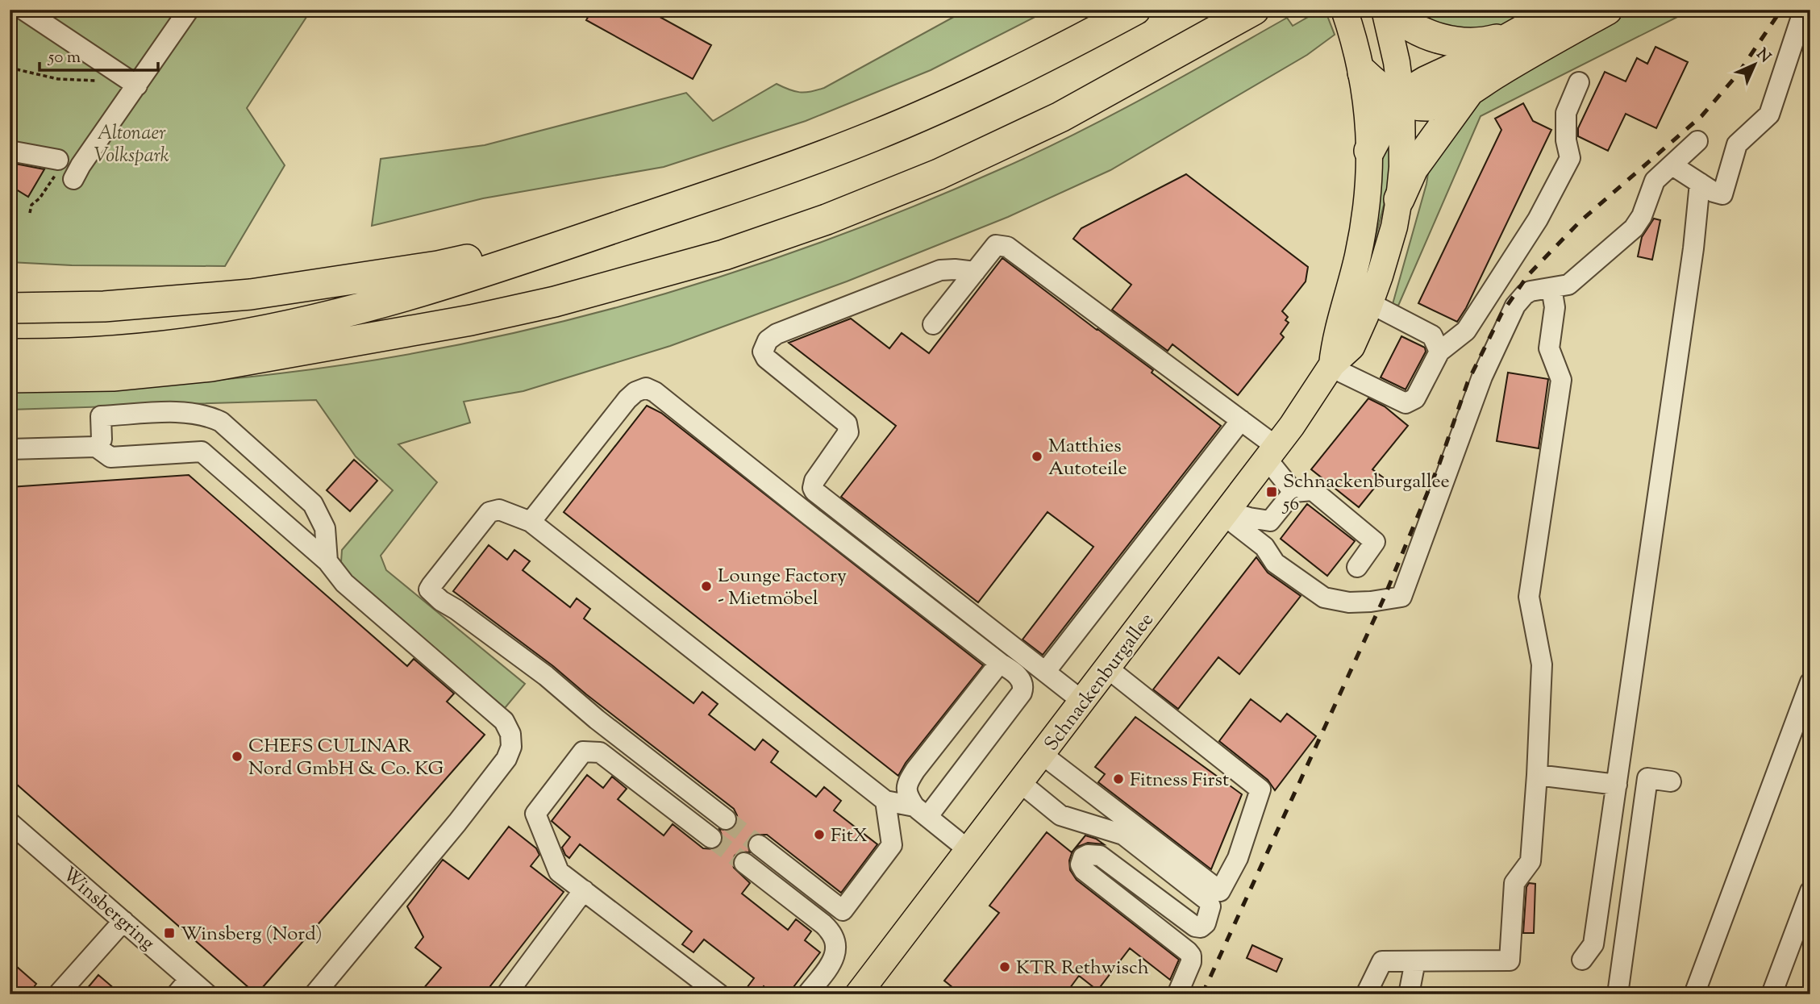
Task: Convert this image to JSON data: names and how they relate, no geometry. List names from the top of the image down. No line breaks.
{"streets":{"main road":["Schnackenburgallee"],"street":["Winsbergring"]},"parks":["Altonaer Volkspark"],"places":{"other":["Matthies Autoteile","Lounge Factory - Mietmöbel","CHEFS CULINAR Nord GmbH & Co. KG","Fitness First","FitX","KTR Rethwisch"],"transit":["Schnackenburgallee 56","Winsberg (Nord)"]},"scale_bar":"50 m","north":"top right"}
